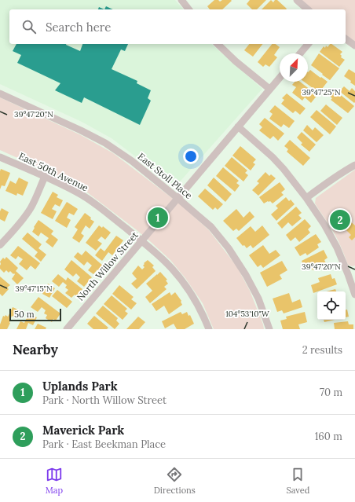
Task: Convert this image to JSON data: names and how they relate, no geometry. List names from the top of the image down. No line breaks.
{"streets":{"street":["East 50th Avenue","East Stoll Place","North Willow Street"]},"crossings":[["East 50th Avenue","North Willow Street"],["East Stoll Place","North Willow Street"]],"scale_bar":"50 m","north":"top right","page":{"search":"Search here","pins":["1","2"],"scale":"50 m","heading":["Nearby","2 results"],"list":[{"mark":"1","name":"Uplands Park","note":"Park · North Willow Street","value":"70 m"},{"mark":"2","name":"Maverick Park","note":"Park · East Beekman Place","value":"160 m"}],"nav":["Map","Directions","Saved"]},"coordinates":["39°47'25\"N","39°47'20\"N","39°47'15\"N","104°53'10\"W"]}
